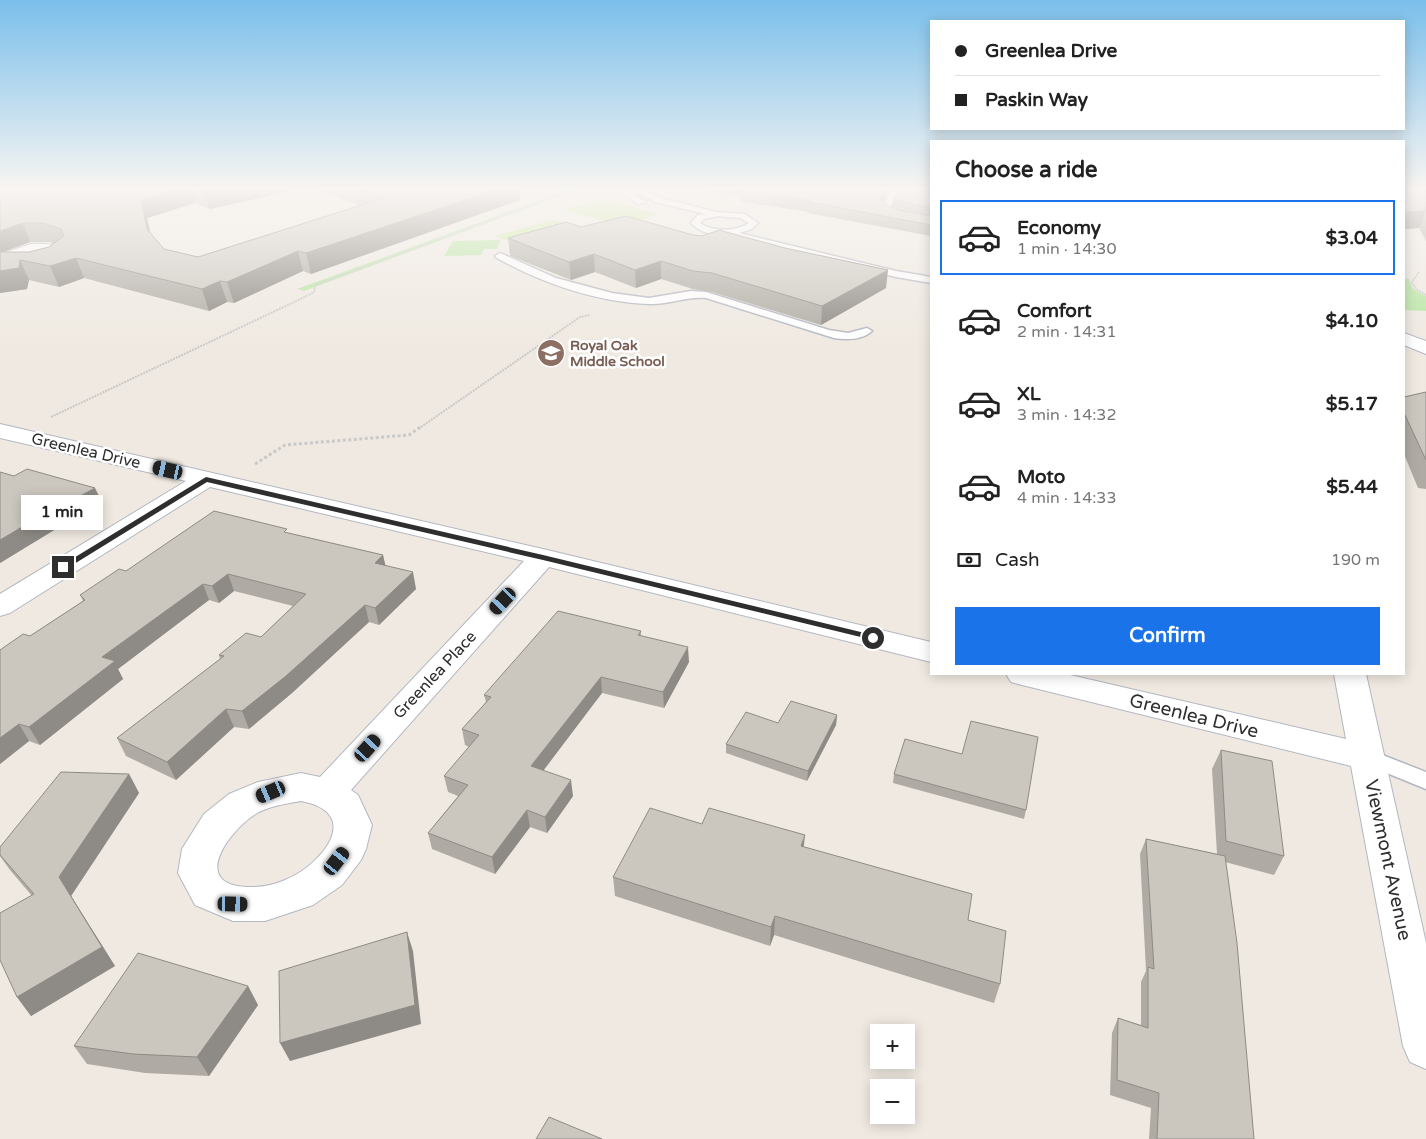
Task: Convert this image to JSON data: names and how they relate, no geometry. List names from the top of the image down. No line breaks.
{"streets":{"street":["Greenlea Drive","Greenlea Place","Viewmont Avenue"]},"crossings":[["Greenlea Drive","Greenlea Place"],["Greenlea Drive","Viewmont Avenue"]],"places":{"school or university":["Royal Oak Middle School"]},"page":{"banner":["Greenlea Drive","Paskin Way"],"heading":"Choose a ride","list":[{"name":"Economy","note":"1 min · 14:30","value":"$3.04"},{"name":"Comfort","note":"2 min · 14:31","value":"$4.10"},{"name":"XL","note":"3 min · 14:32","value":"$5.17"},{"name":"Moto","note":"4 min · 14:33","value":"$5.44"}],"bubble":"1 min","pay":["Cash","190 m"],"buttons":"Confirm","map_buttons":["+","−"]}}
